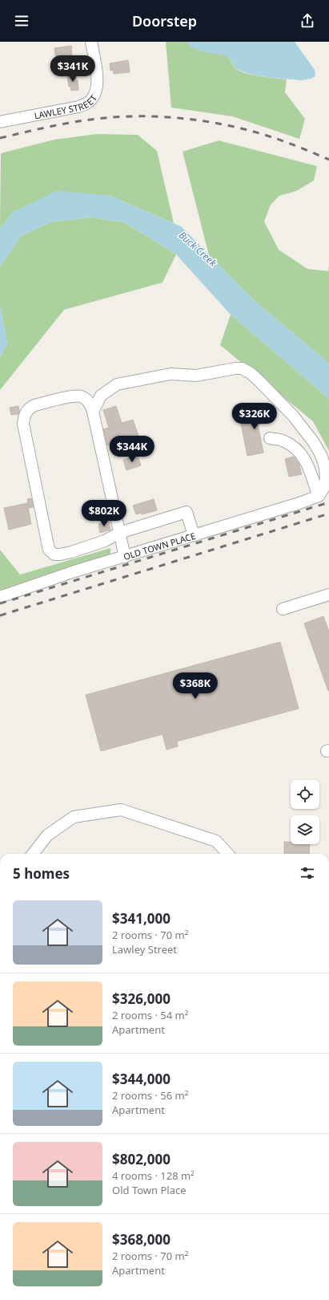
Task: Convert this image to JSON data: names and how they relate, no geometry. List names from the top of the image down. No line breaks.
{"streets":{"street":["LAWLEY STREET","OLD TOWN PLACE"]},"water":["Buck Creek"],"page":{"header":"Doorstep","price":["$341K","$326K","$344K","$802K","$368K"],"heading":"5 homes","list":[{"name":"$341,000","note":"2 rooms · 70 m² · Lawley Street"},{"name":"$326,000","note":"2 rooms · 54 m² · Apartment"},{"name":"$344,000","note":"2 rooms · 56 m² · Apartment"},{"name":"$802,000","note":"4 rooms · 128 m² · Old Town Place"},{"name":"$368,000","note":"2 rooms · 70 m² · Apartment"}]}}
